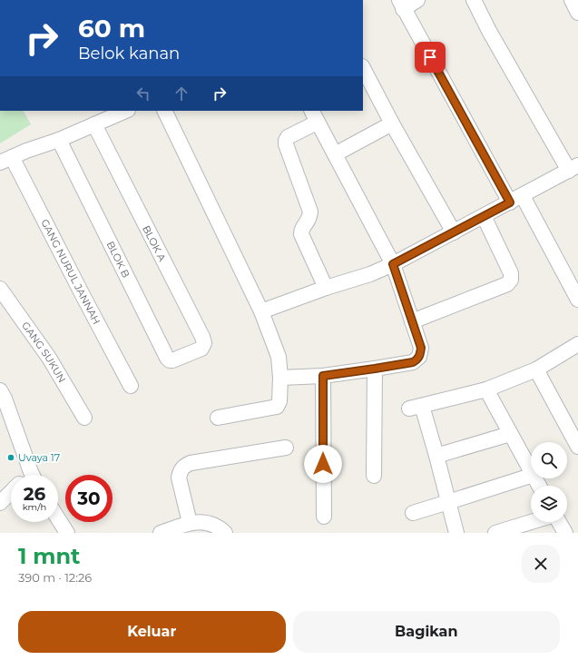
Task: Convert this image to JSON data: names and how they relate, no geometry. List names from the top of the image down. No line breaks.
{"streets":{"street":["BLOK A","BLOK B","GANG NURUL JANNAH","GANG SUKUN"]},"crossings":[["BLOK A","BLOK B"]],"places":["Uvaya 17"],"page":{"turn":["60 m","Belok kanan"],"speed":"26 km/h","limit":"30","heading":["1 mnt","390 m · 12:26"],"buttons":["Keluar","Bagikan"]}}
